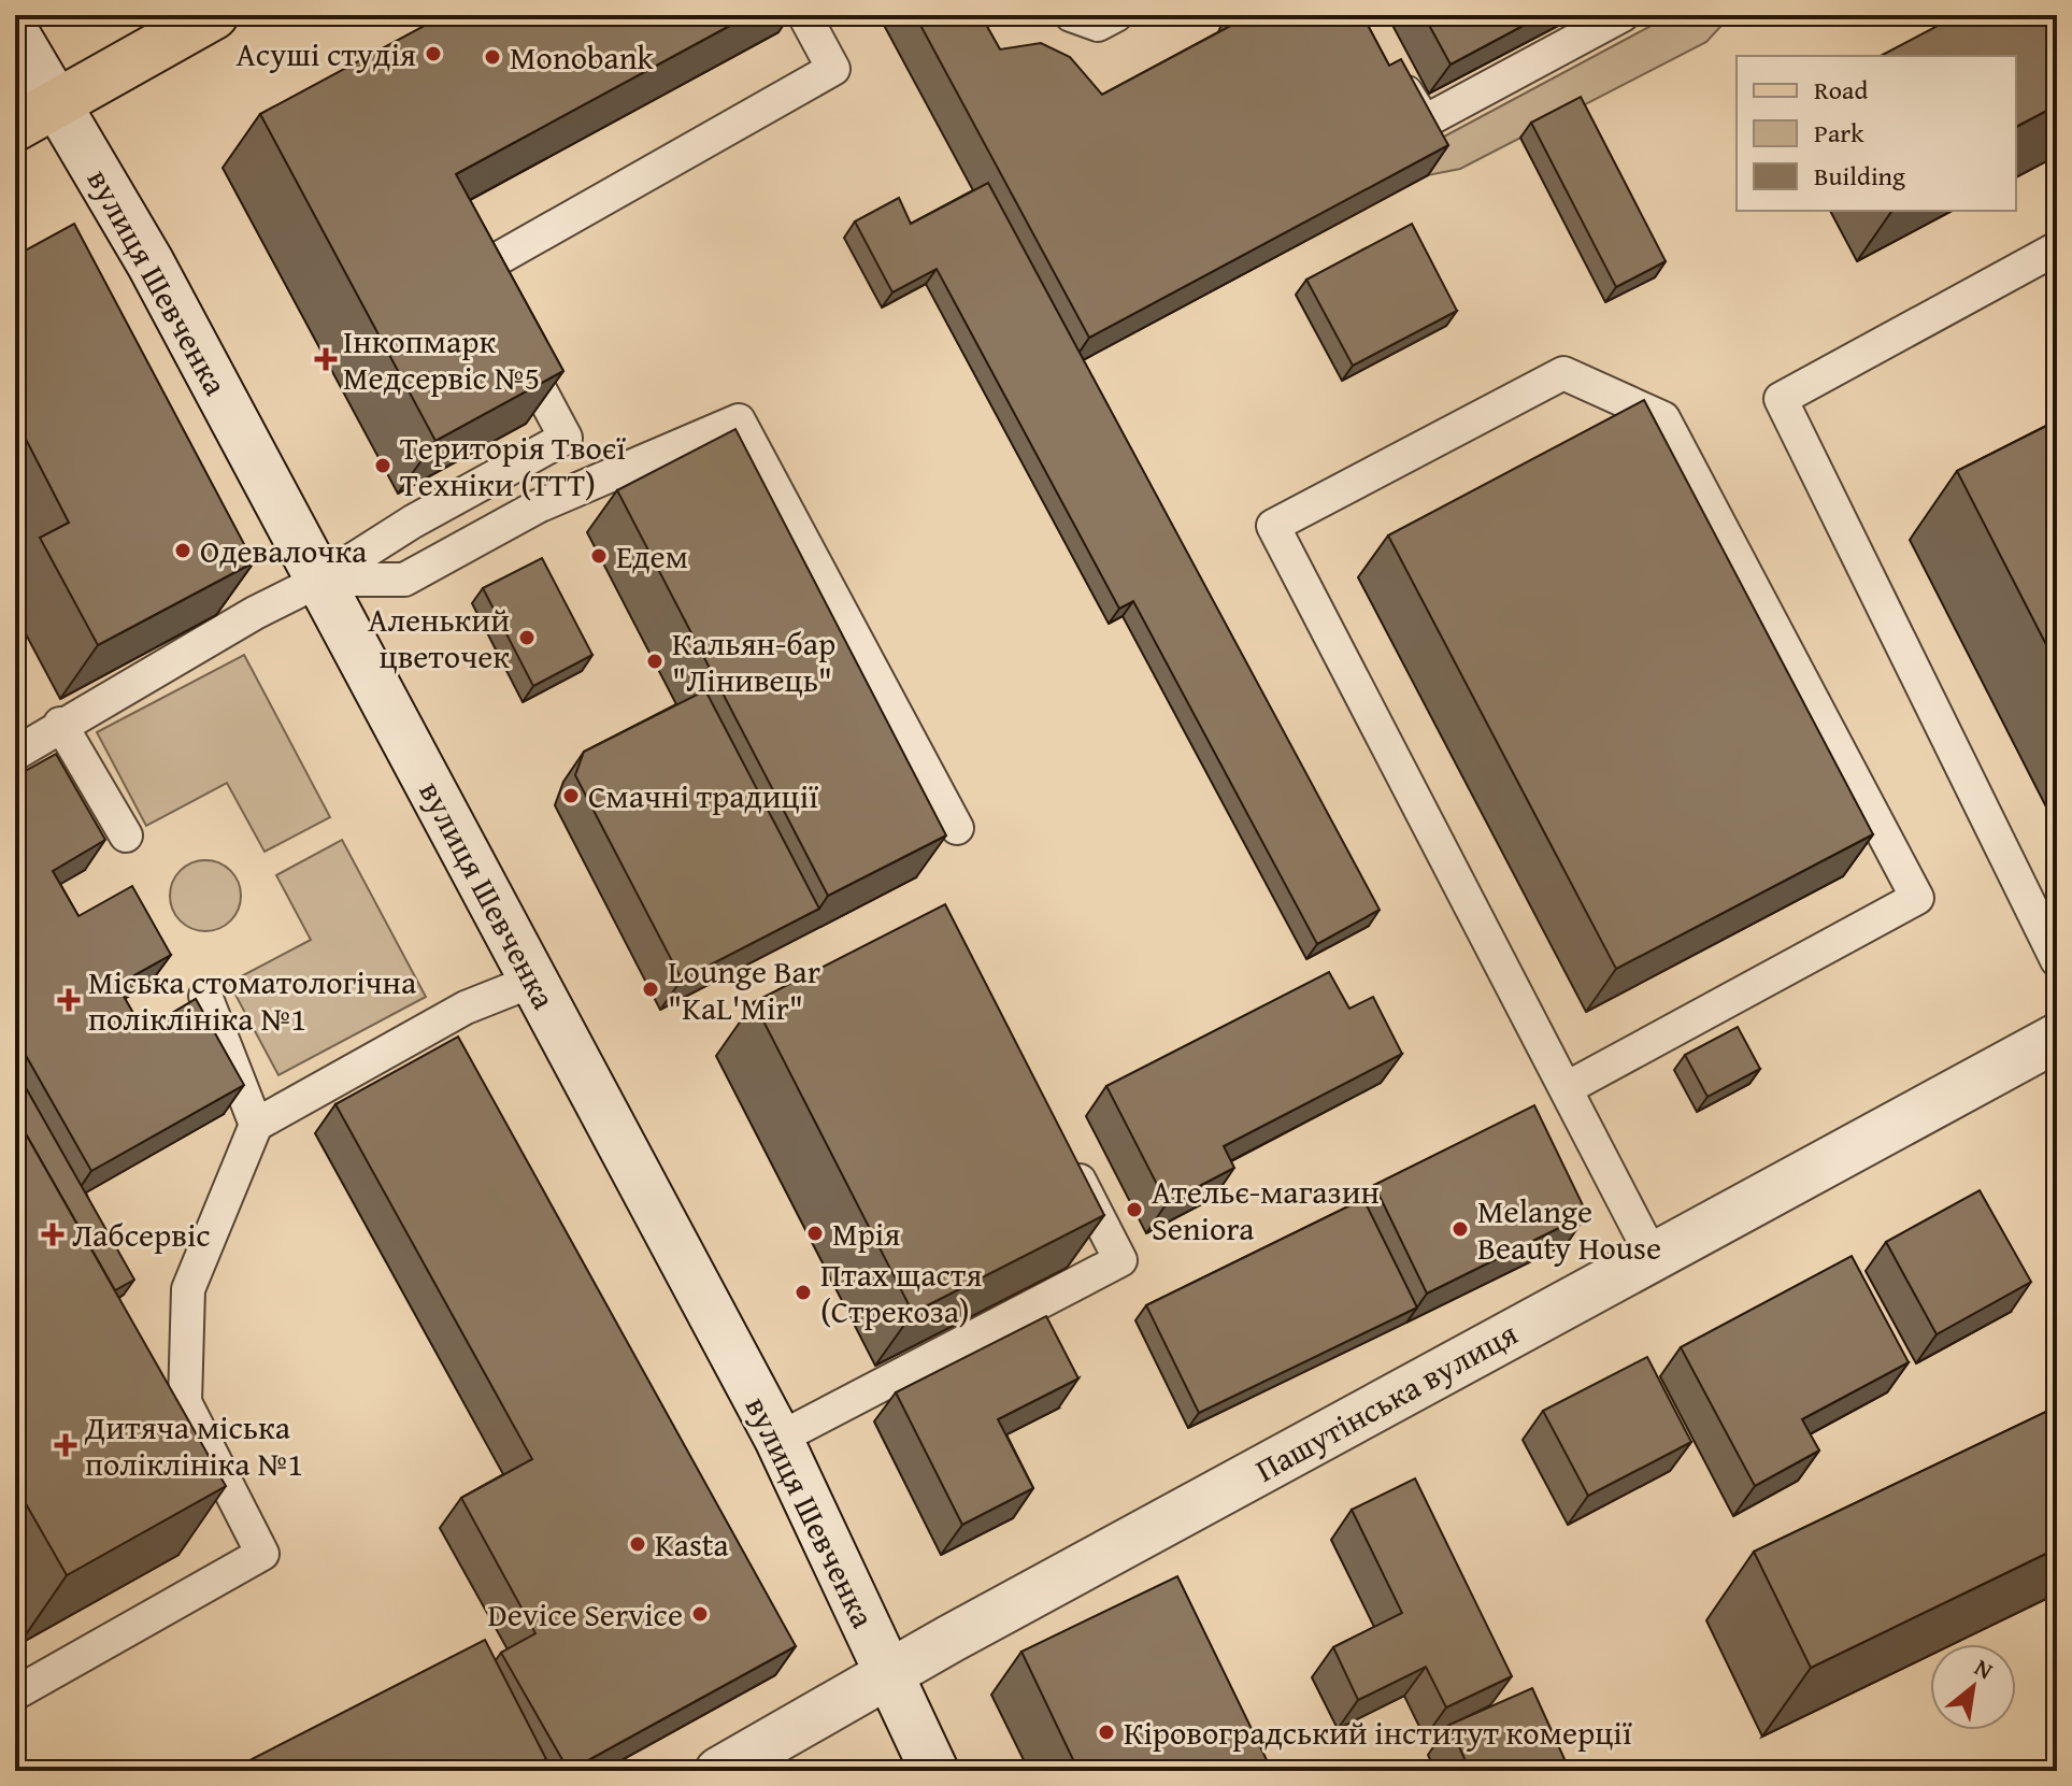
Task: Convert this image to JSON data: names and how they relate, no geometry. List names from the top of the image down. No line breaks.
{"streets":{"main road":["вулиця Шевченка","Пашутінська вулиця"]},"crossings":[["вулиця Шевченка","Пашутінська вулиця"]],"places":{"other":["Асуші студія","Monobank","Територія Твоєї Техніки (ТТТ)","Одевалочка","Едем","Аленький цветочек","Кальян-бар \"Лінивець\"","Смачні традиції","Lounge Bar \"KaL'Mir\"","Ательє-магазин Seniora","Melange Beauty House","Мрія","Птах щастя (Стрекоза)","Kasta","Device Service","Кіровоградський інститут комерції"],"health":["Інкопмарк Медсервіс №5","Міська стоматологічна поліклініка №1","Лабсервіс","Дитяча міська поліклініка №1"]},"legend":["Road","Park","Building"],"north":"top right"}
